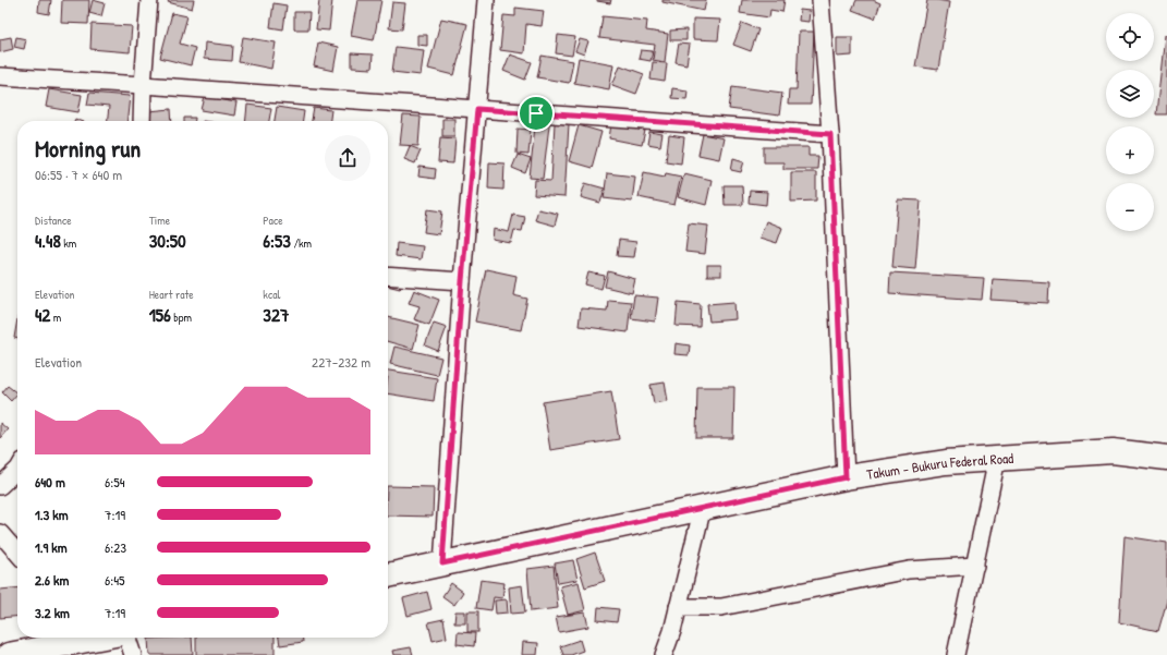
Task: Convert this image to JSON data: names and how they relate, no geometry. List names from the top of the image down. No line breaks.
{"streets":{"main road":["Takum - Bukuru Federal Road"]},"page":{"map_buttons":["+","−"],"heading":["Morning run","06:55 · 7 × 640 m"],"stats":[["Distance","4.48 km"],["Time","30:50"],["Pace","6:53 /km"],["Elevation","42 m"],["Heart rate","156 bpm"],["kcal","327"]],"chart":["Elevation","227–232 m"],"list":[{"name":"640 m","note":"6:54"},{"name":"1.3 km","note":"7:19"},{"name":"1.9 km","note":"6:23"},{"name":"2.6 km","note":"6:45"},{"name":"3.2 km","note":"7:19"}]}}
